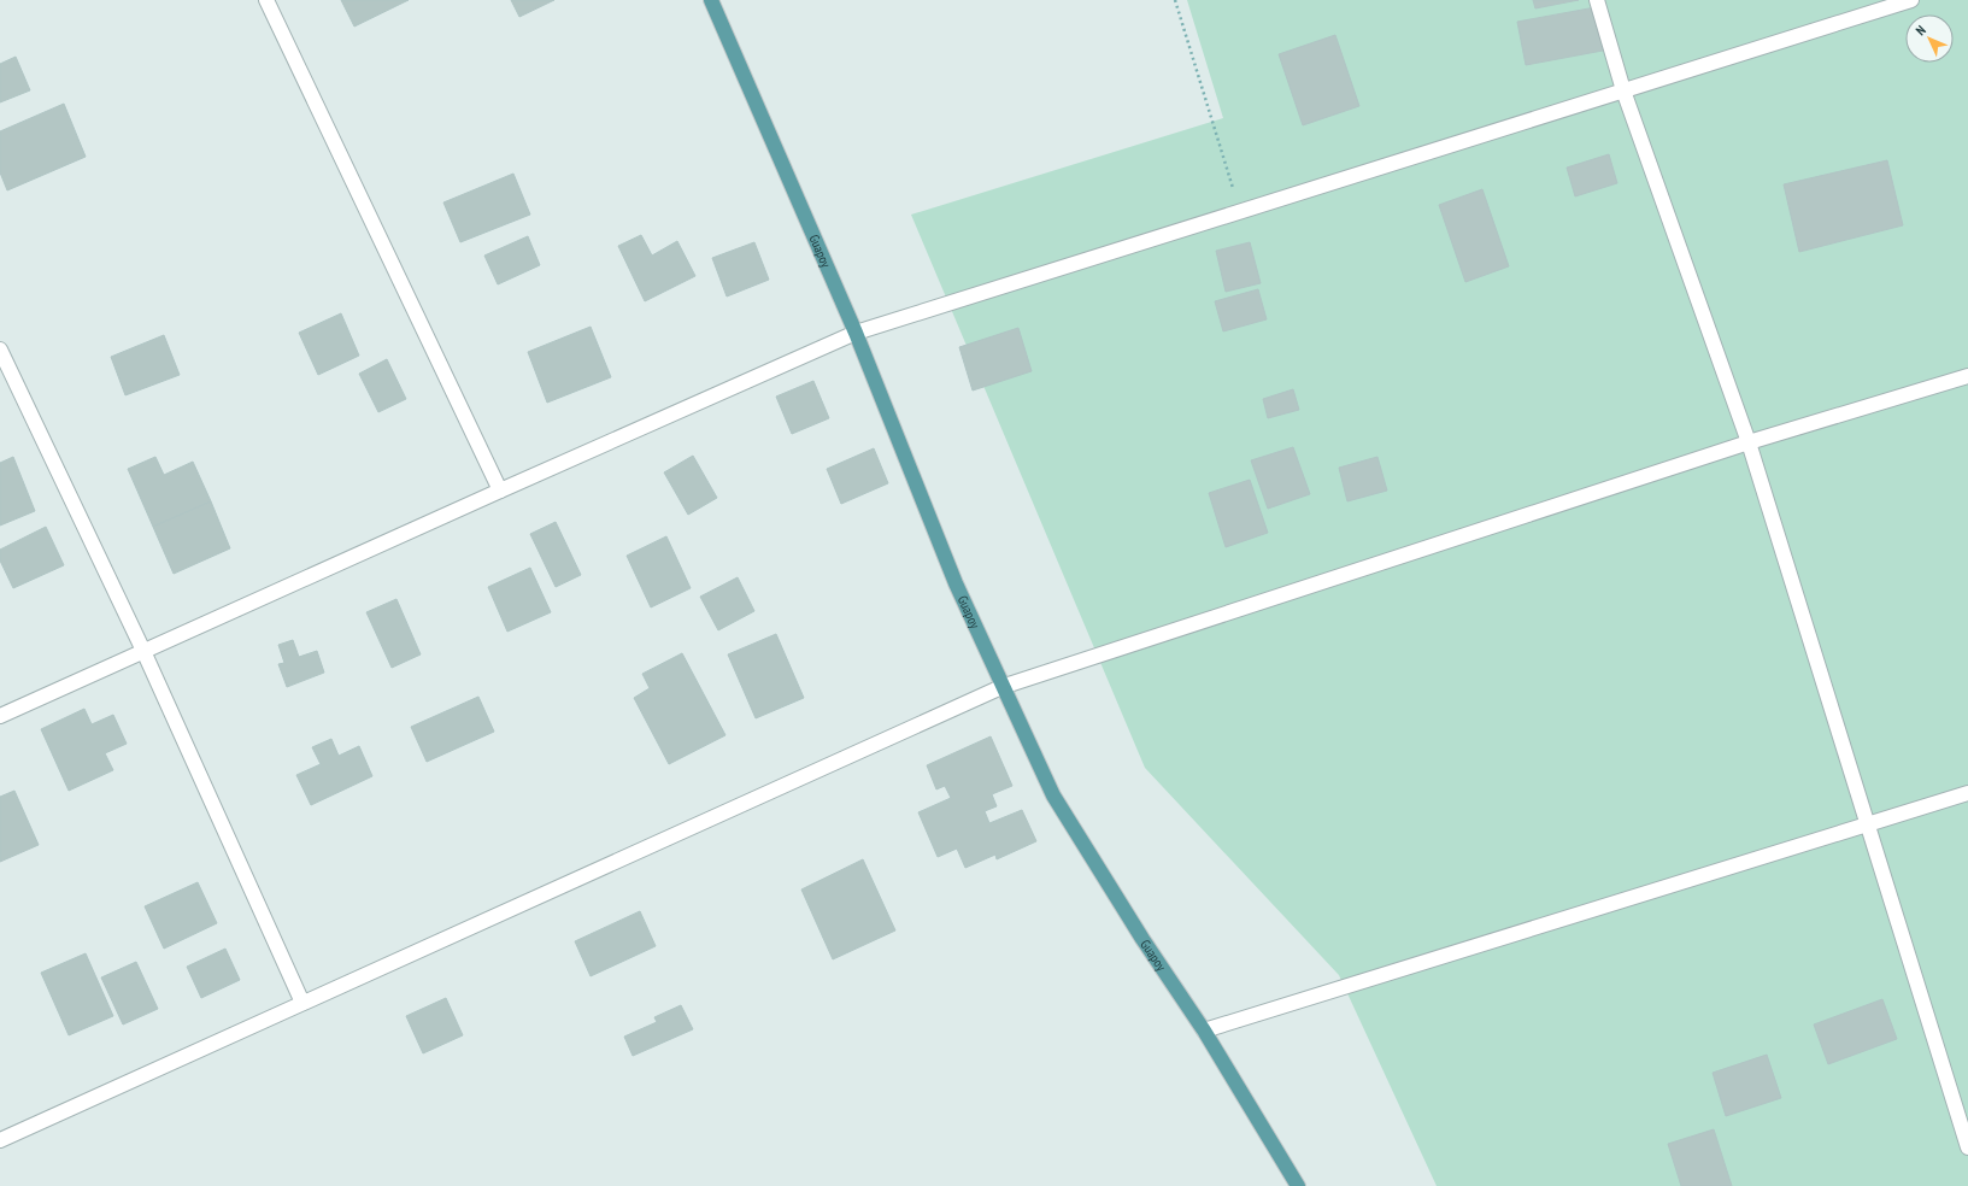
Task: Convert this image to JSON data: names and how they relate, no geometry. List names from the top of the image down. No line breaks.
{"streets":{"main road":["Guapoy"]},"north":"top left"}
